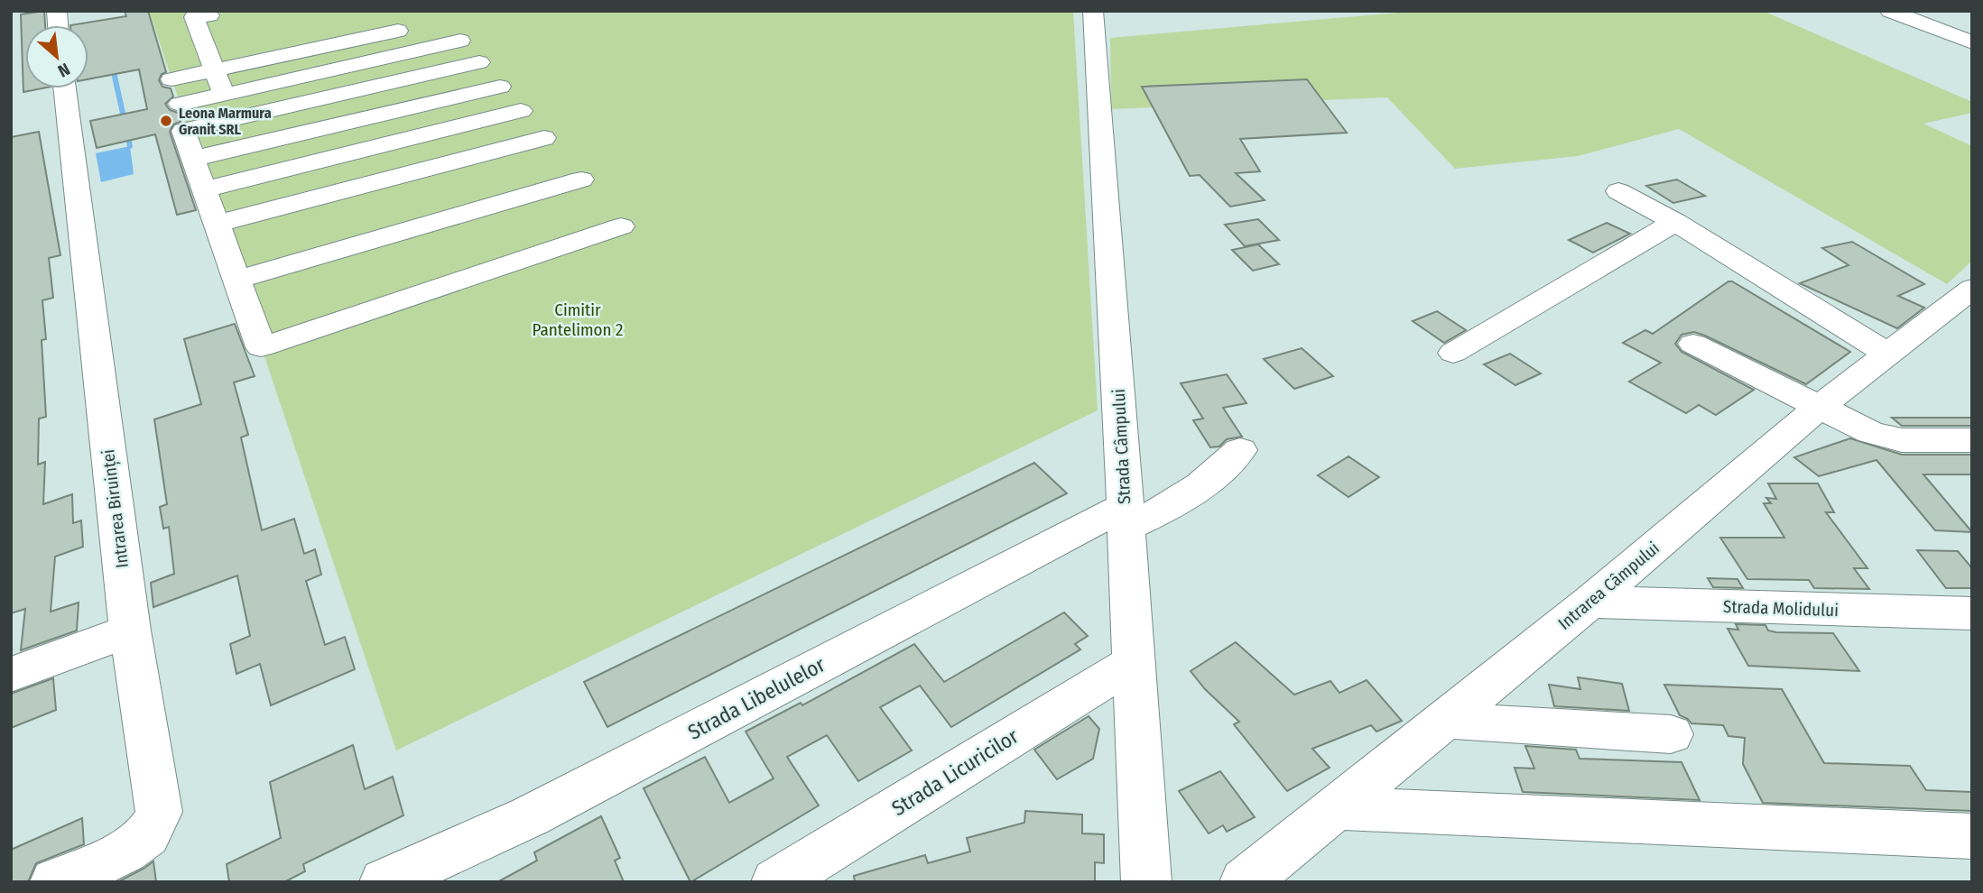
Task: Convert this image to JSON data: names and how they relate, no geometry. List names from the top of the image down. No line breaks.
{"streets":{"street":["Strada Câmpului","Intrarea Biruinței","Intrarea Câmpului","Strada Molidului","Strada Libelulelor","Strada Licuricilor"]},"crossings":[["Strada Câmpului","Strada Libelulelor"],["Strada Câmpului","Strada Licuricilor"],["Intrarea Câmpului","Strada Molidului"]],"parks":["Cimitir Pantelimon 2"],"places":["Leona Marmura Granit SRL"],"north":"bottom right"}
